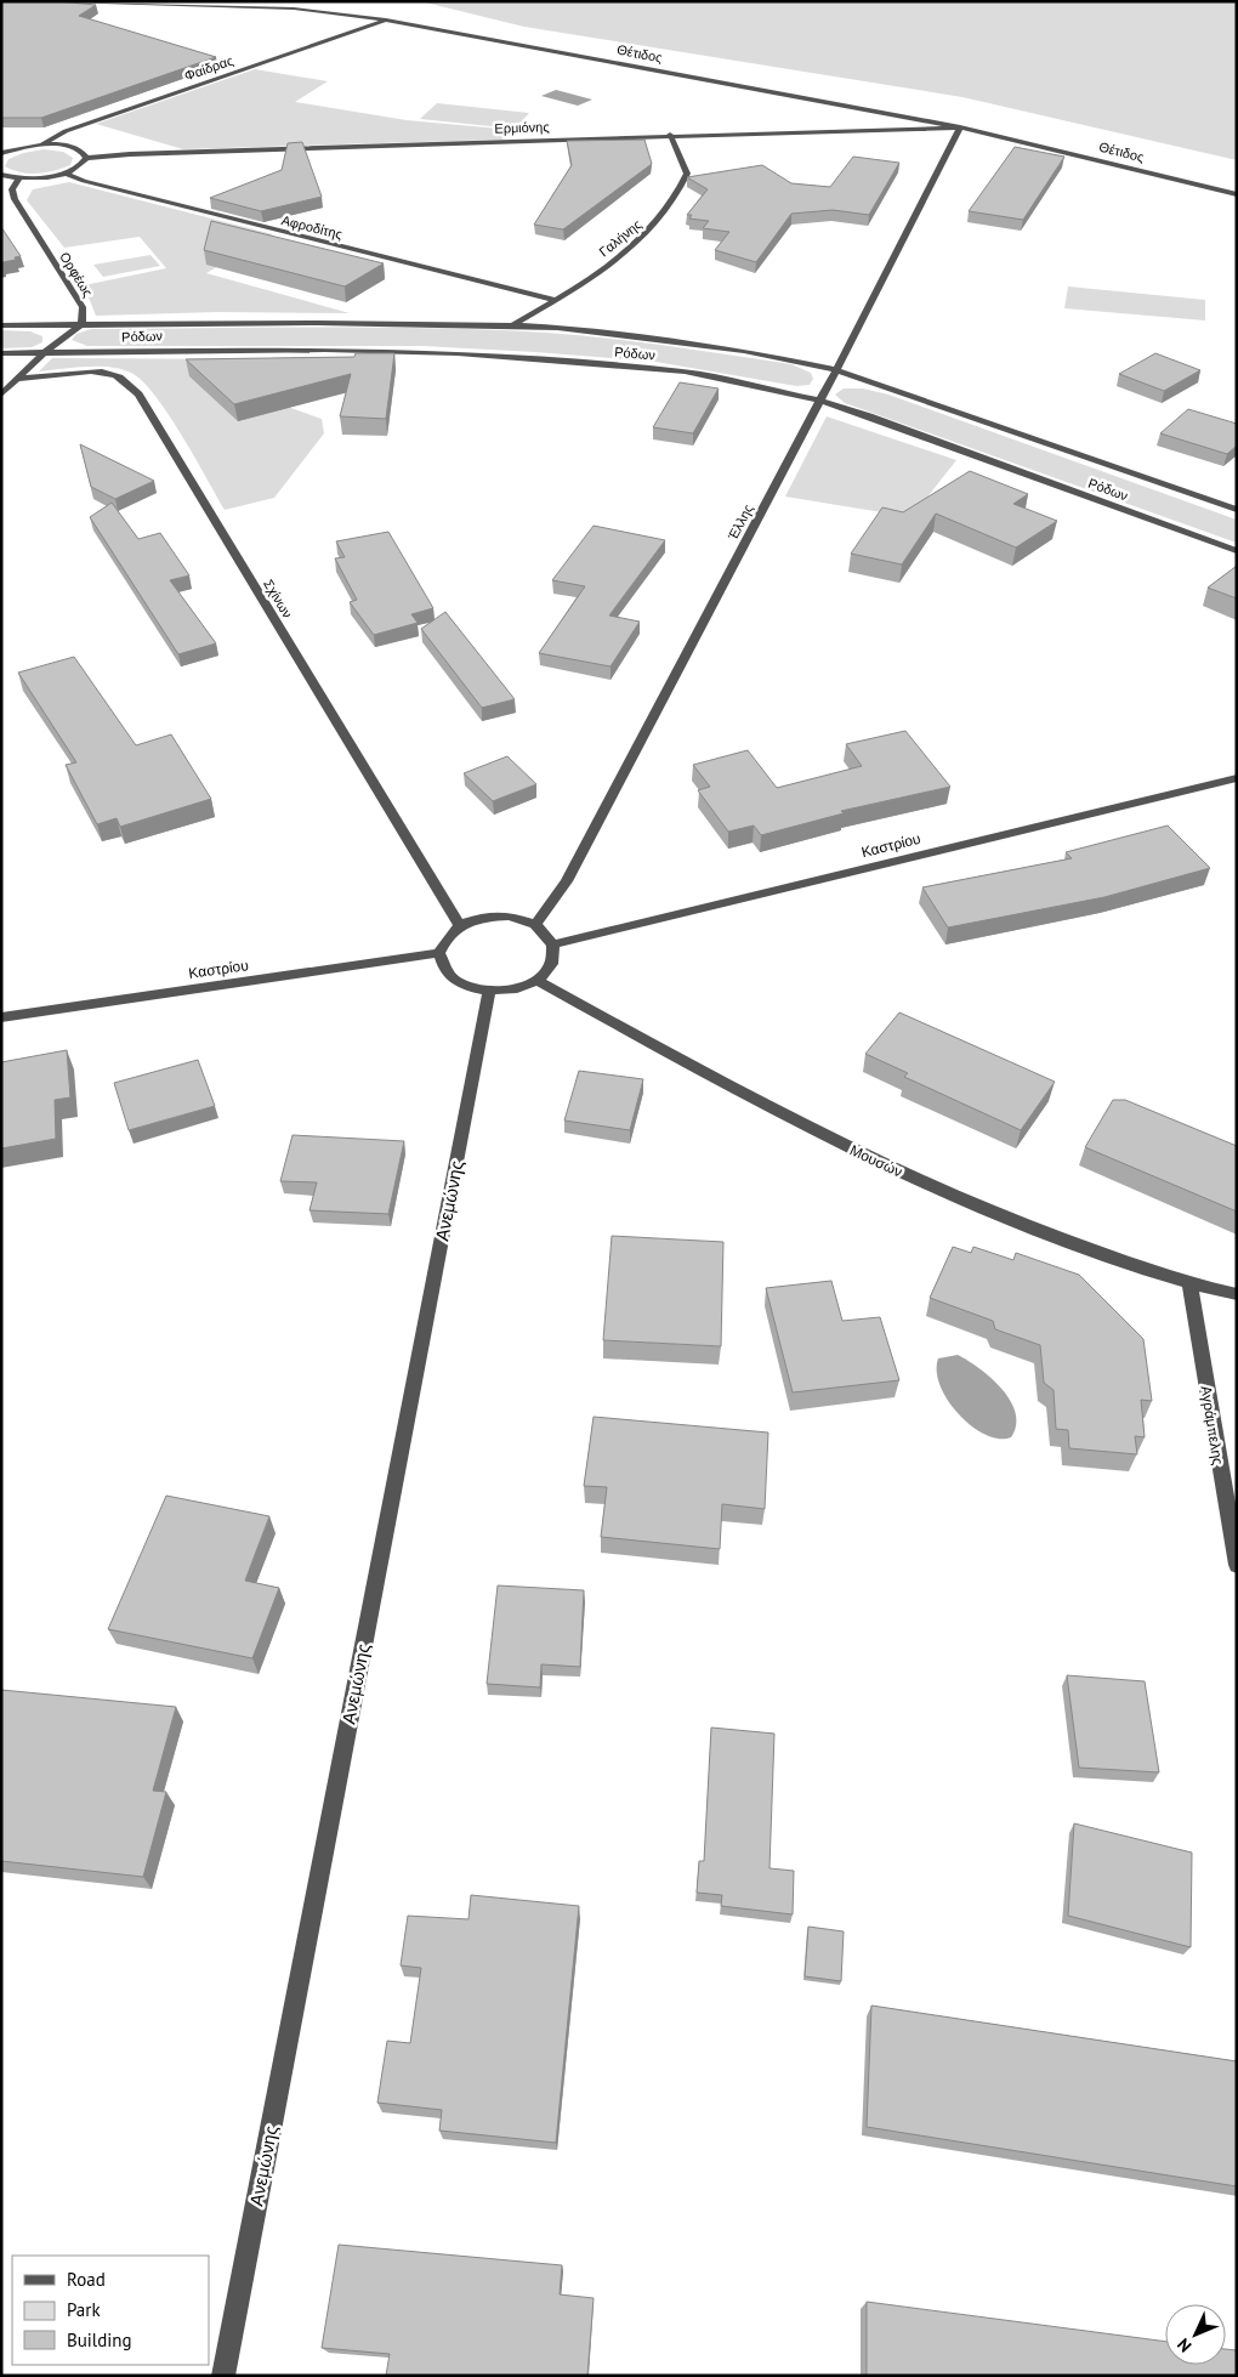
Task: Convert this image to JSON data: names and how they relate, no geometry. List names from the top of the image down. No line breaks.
{"streets":{"street":["Θέτιδος","Φαίδρας","Ερμιόνης","Αφροδίτης","Γαλήνης","Ορφέως","Ρόδων","Έλλης","Σχίνων","Καστρίου","Μουσών","Ανεμώνης","Αγράμπελης"]},"crossings":[["Θέτιδος","Φαίδρας"],["Θέτιδος","Ερμιόνης"],["Θέτιδος","Έλλης"],["Ερμιόνης","Γαλήνης"],["Ερμιόνης","Έλλης"],["Αφροδίτης","Γαλήνης"],["Γαλήνης","Ρόδων"],["Ορφέως","Ρόδων"],["Ρόδων","Έλλης"],["Έλλης","Σχίνων"],["Έλλης","Καστρίου"],["Έλλης","Μουσών"],["Έλλης","Ανεμώνης"],["Σχίνων","Καστρίου"],["Σχίνων","Μουσών"],["Σχίνων","Ανεμώνης"],["Καστρίου","Μουσών"],["Καστρίου","Ανεμώνης"],["Μουσών","Ανεμώνης"],["Μουσών","Αγράμπελης"]],"legend":["Road","Park","Building"],"north":"bottom left"}
